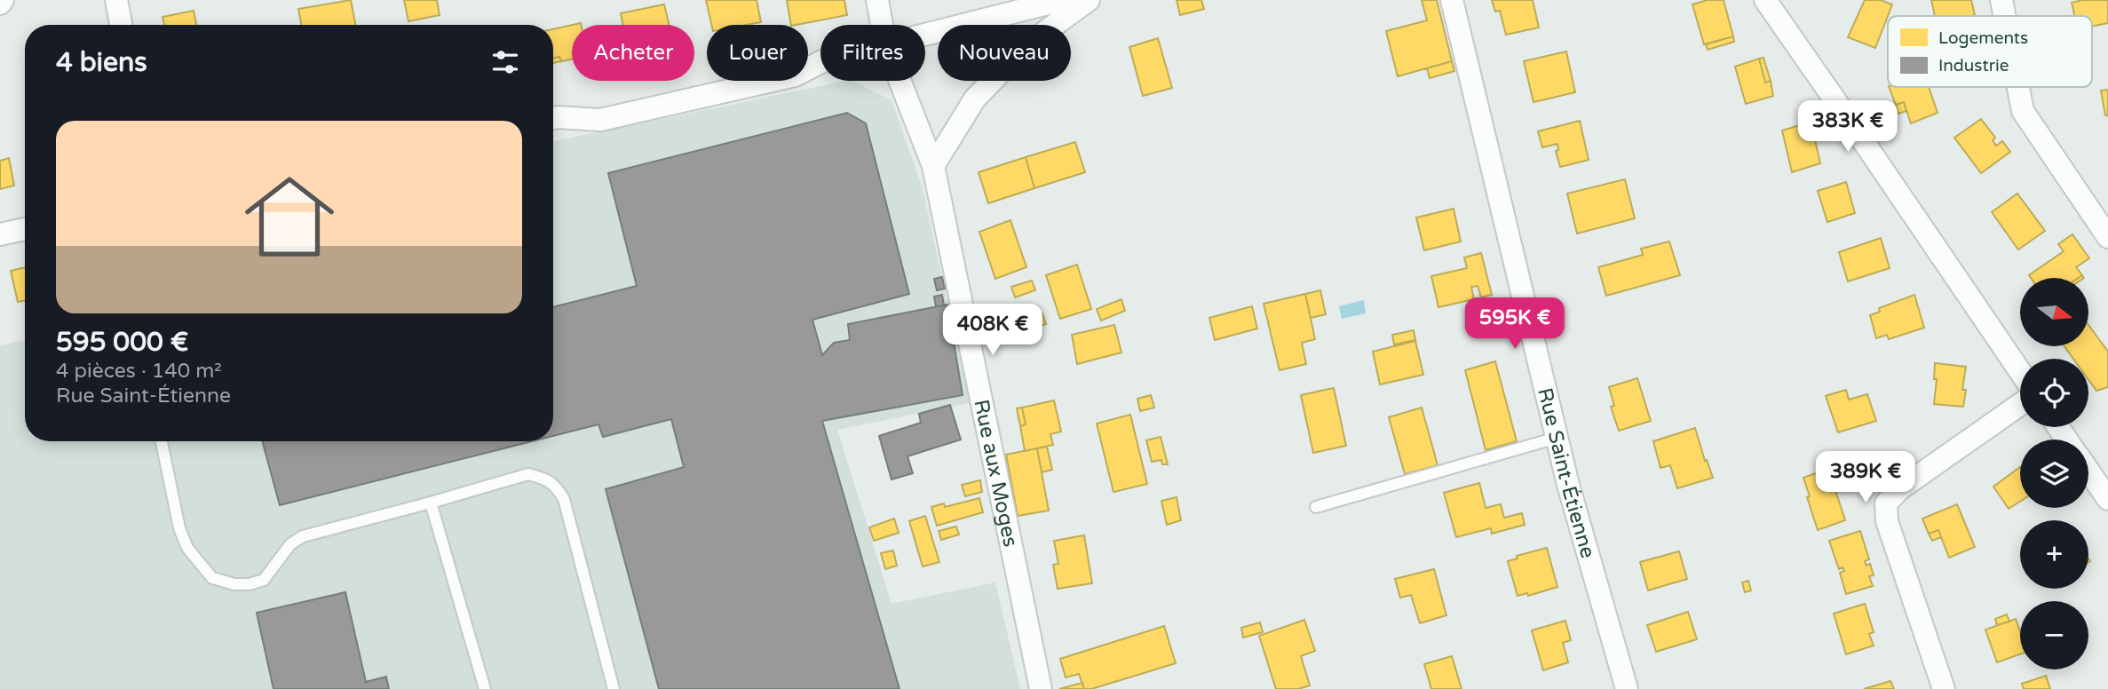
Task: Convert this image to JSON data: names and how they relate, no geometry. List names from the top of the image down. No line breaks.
{"streets":{"street":["Rue aux Moges","Rue Saint-Étienne"]},"legend":["Logements","Industrie"],"north":"right","page":{"chip":["Acheter","Louer","Filtres","Nouveau"],"heading":"4 biens","list":[{"name":"595 000 €","note":"4 pièces · 140 m² · Rue Saint-Étienne"}],"price":["383K €","595K €","408K €","389K €"],"map_buttons":["+","−"]}}
